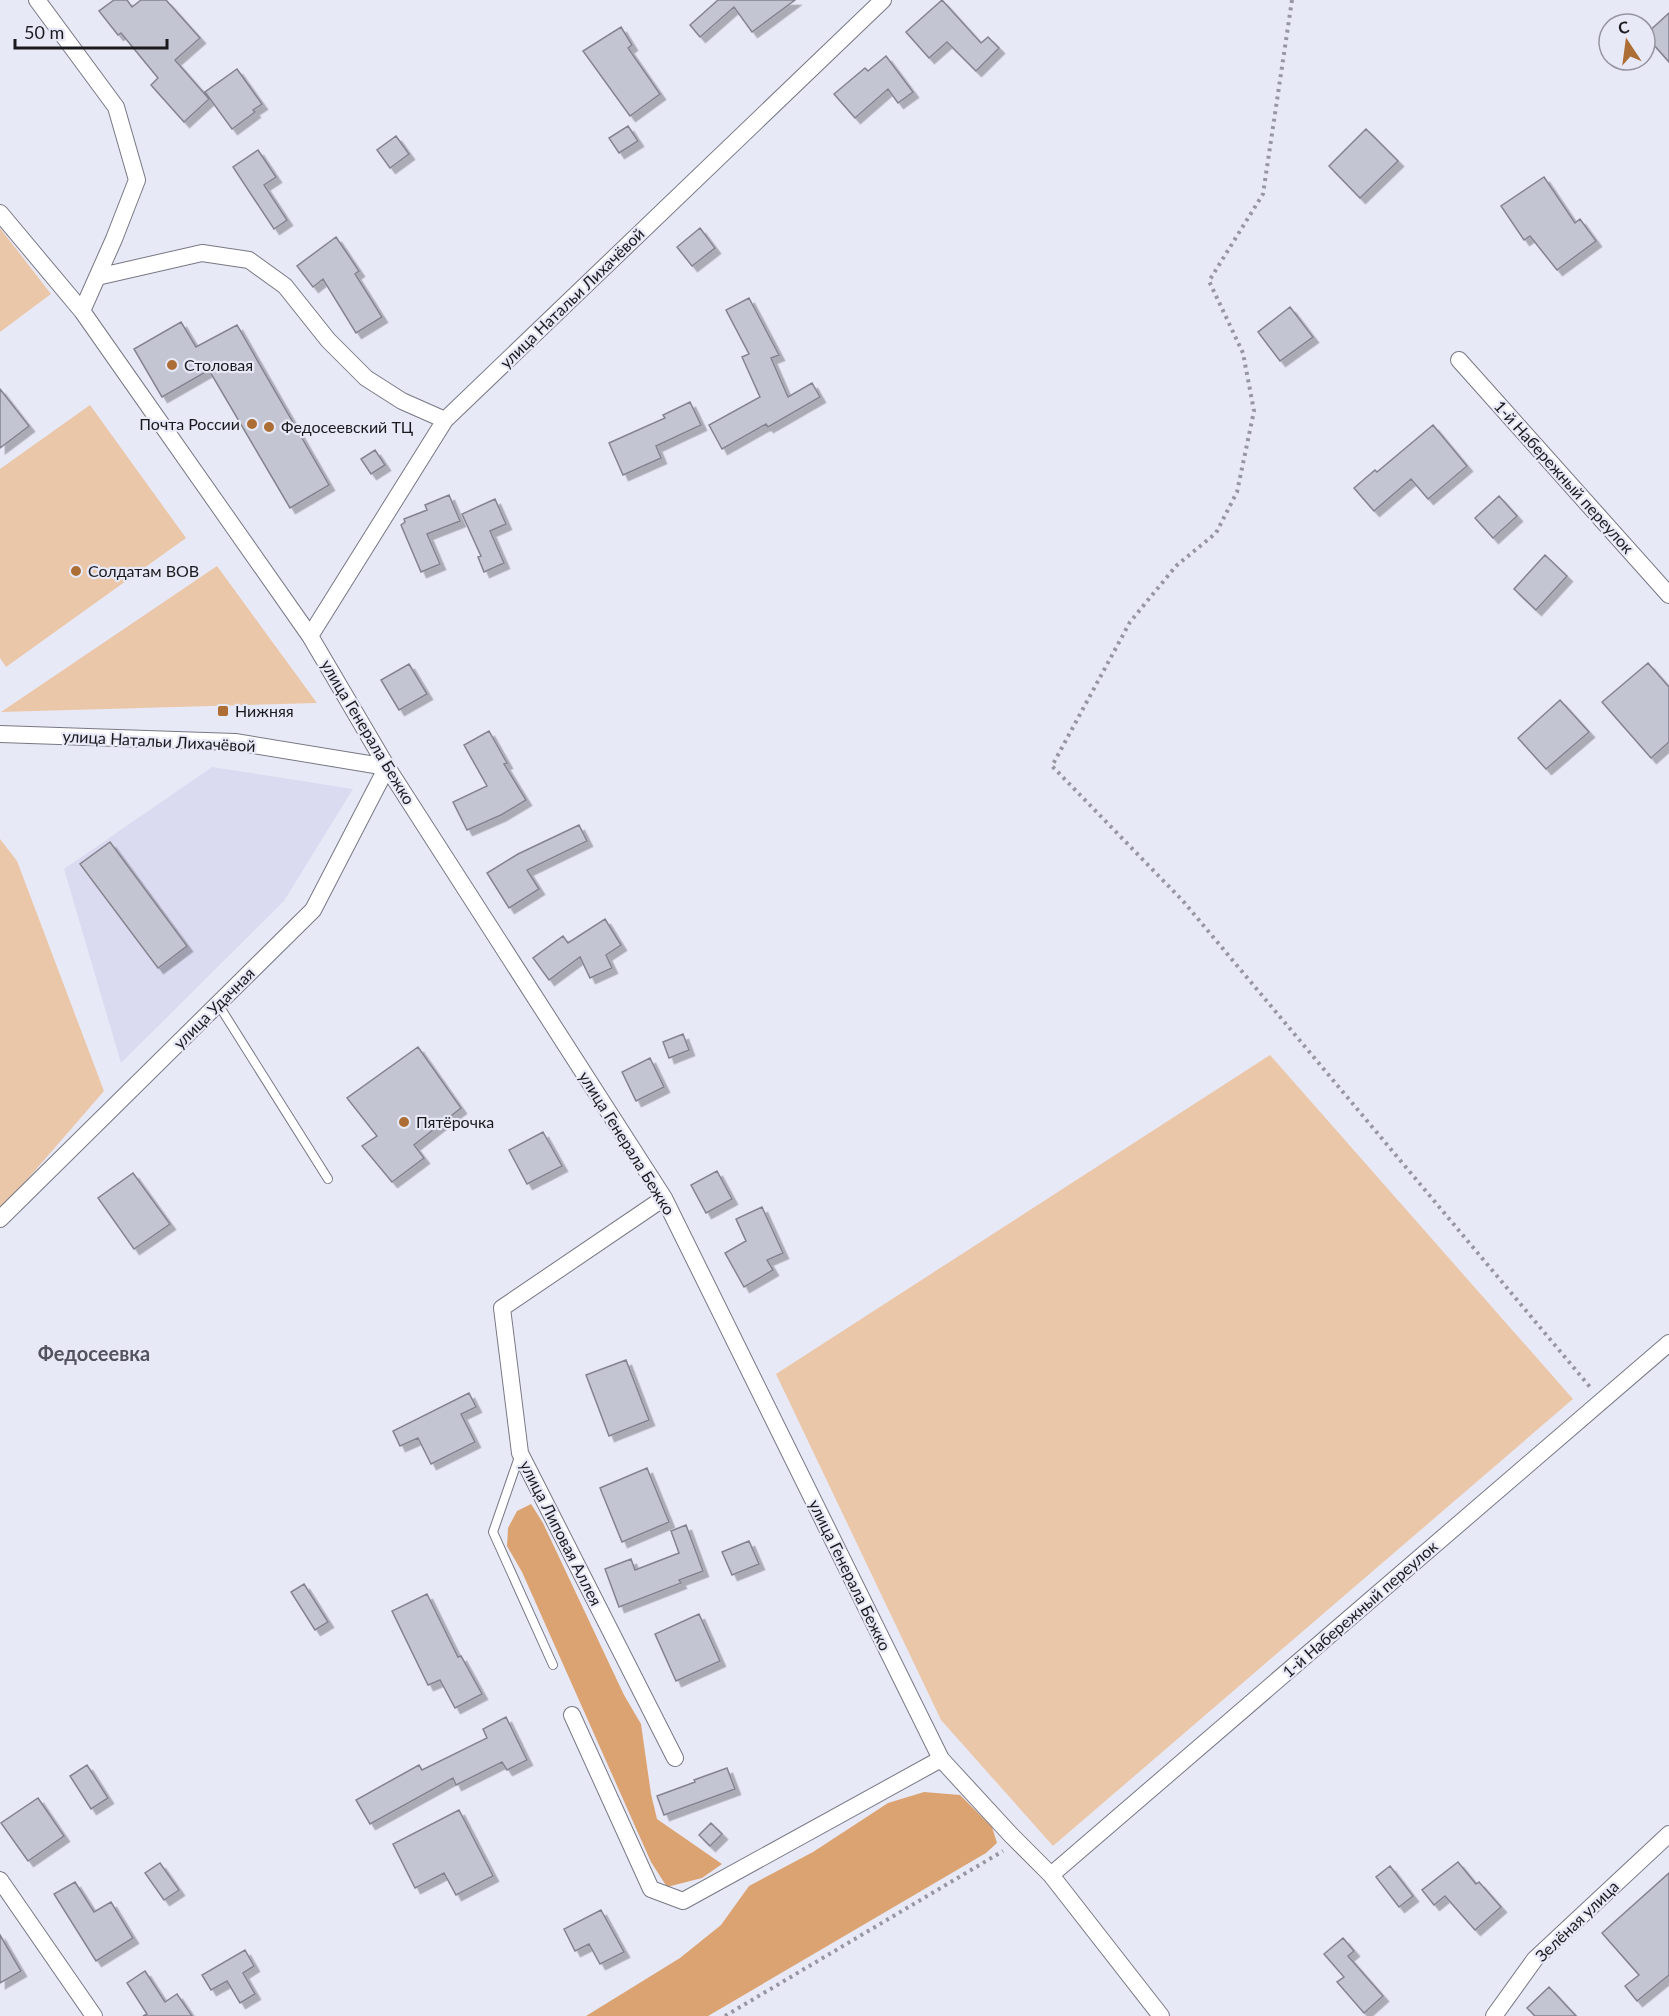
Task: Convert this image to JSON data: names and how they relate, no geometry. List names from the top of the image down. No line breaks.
{"streets":{"street":["улица Натальи Лихачёвой","1-й Набережный переулок","улица Генерала Бежко","улица Удачная","улица Липовая Аллея","Зелёная улица"]},"crossings":[["улица Натальи Лихачёвой","улица Генерала Бежко"],["улица Натальи Лихачёвой","улица Удачная"],["1-й Набережный переулок","улица Генерала Бежко"],["улица Генерала Бежко","улица Удачная"],["улица Генерала Бежко","улица Липовая Аллея"]],"districts":["Федосеевка"],"places":{"other":["Столовая","Почта России","Федосеевский ТЦ","Солдатам ВОВ","Пятёрочка"],"transit":["Нижняя"]},"scale_bar":"50 m","north":"top"}
